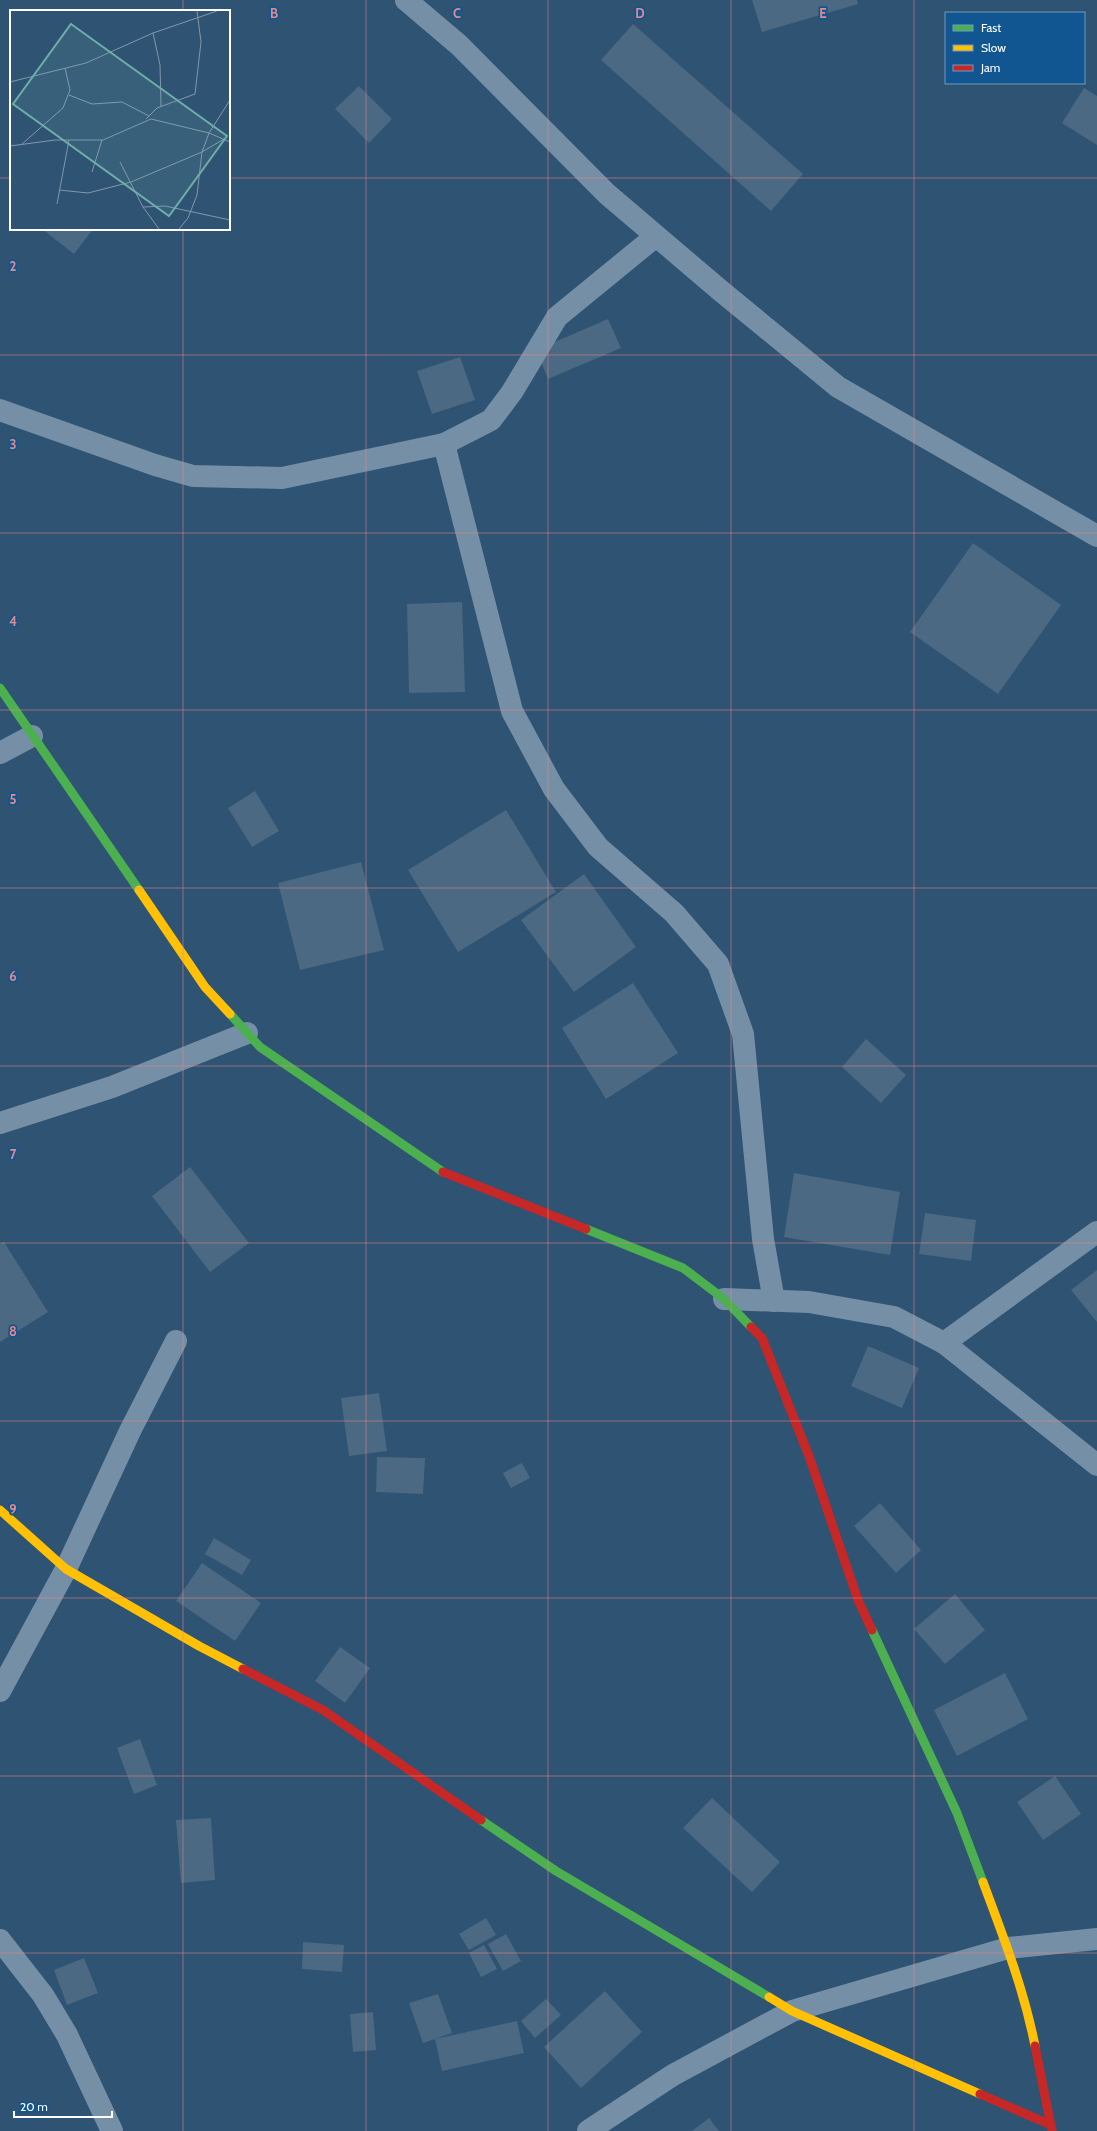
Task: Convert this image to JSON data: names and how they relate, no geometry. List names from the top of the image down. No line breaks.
{"legend":["Fast","Slow","Jam"],"scale_bar":"20 m","grid":{"columns":["B","C","D","E"],"rows":["2","3","4","5","6","7","8","9"]}}
